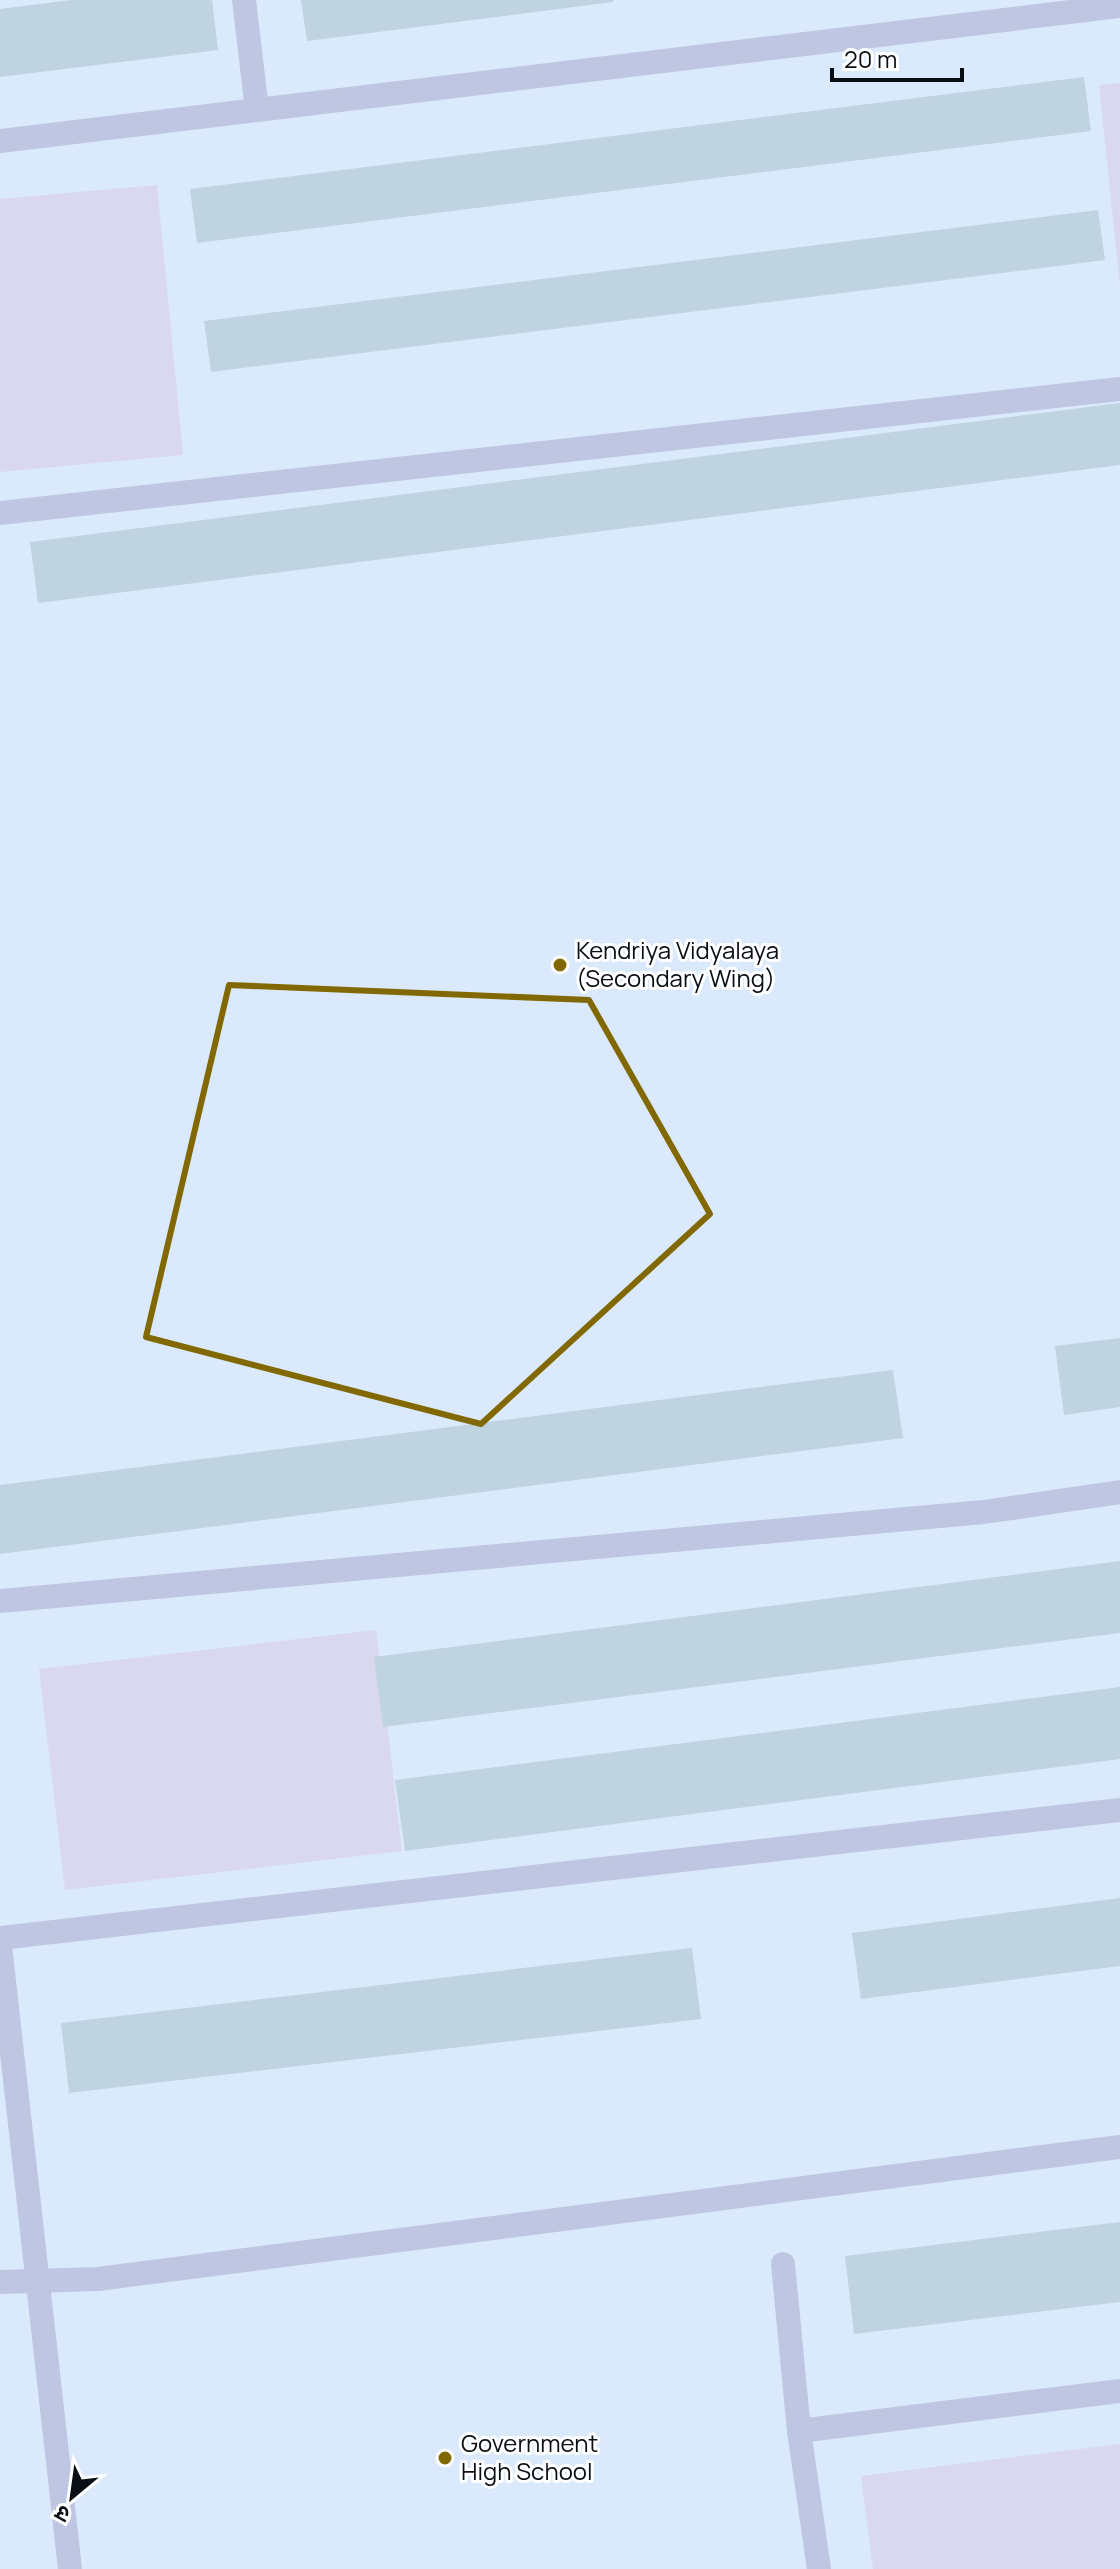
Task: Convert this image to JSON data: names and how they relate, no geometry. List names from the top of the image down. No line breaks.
{"places":["Kendriya Vidyalaya (Secondary Wing)","Government High School"],"scale_bar":"20 m","north":"bottom left"}
